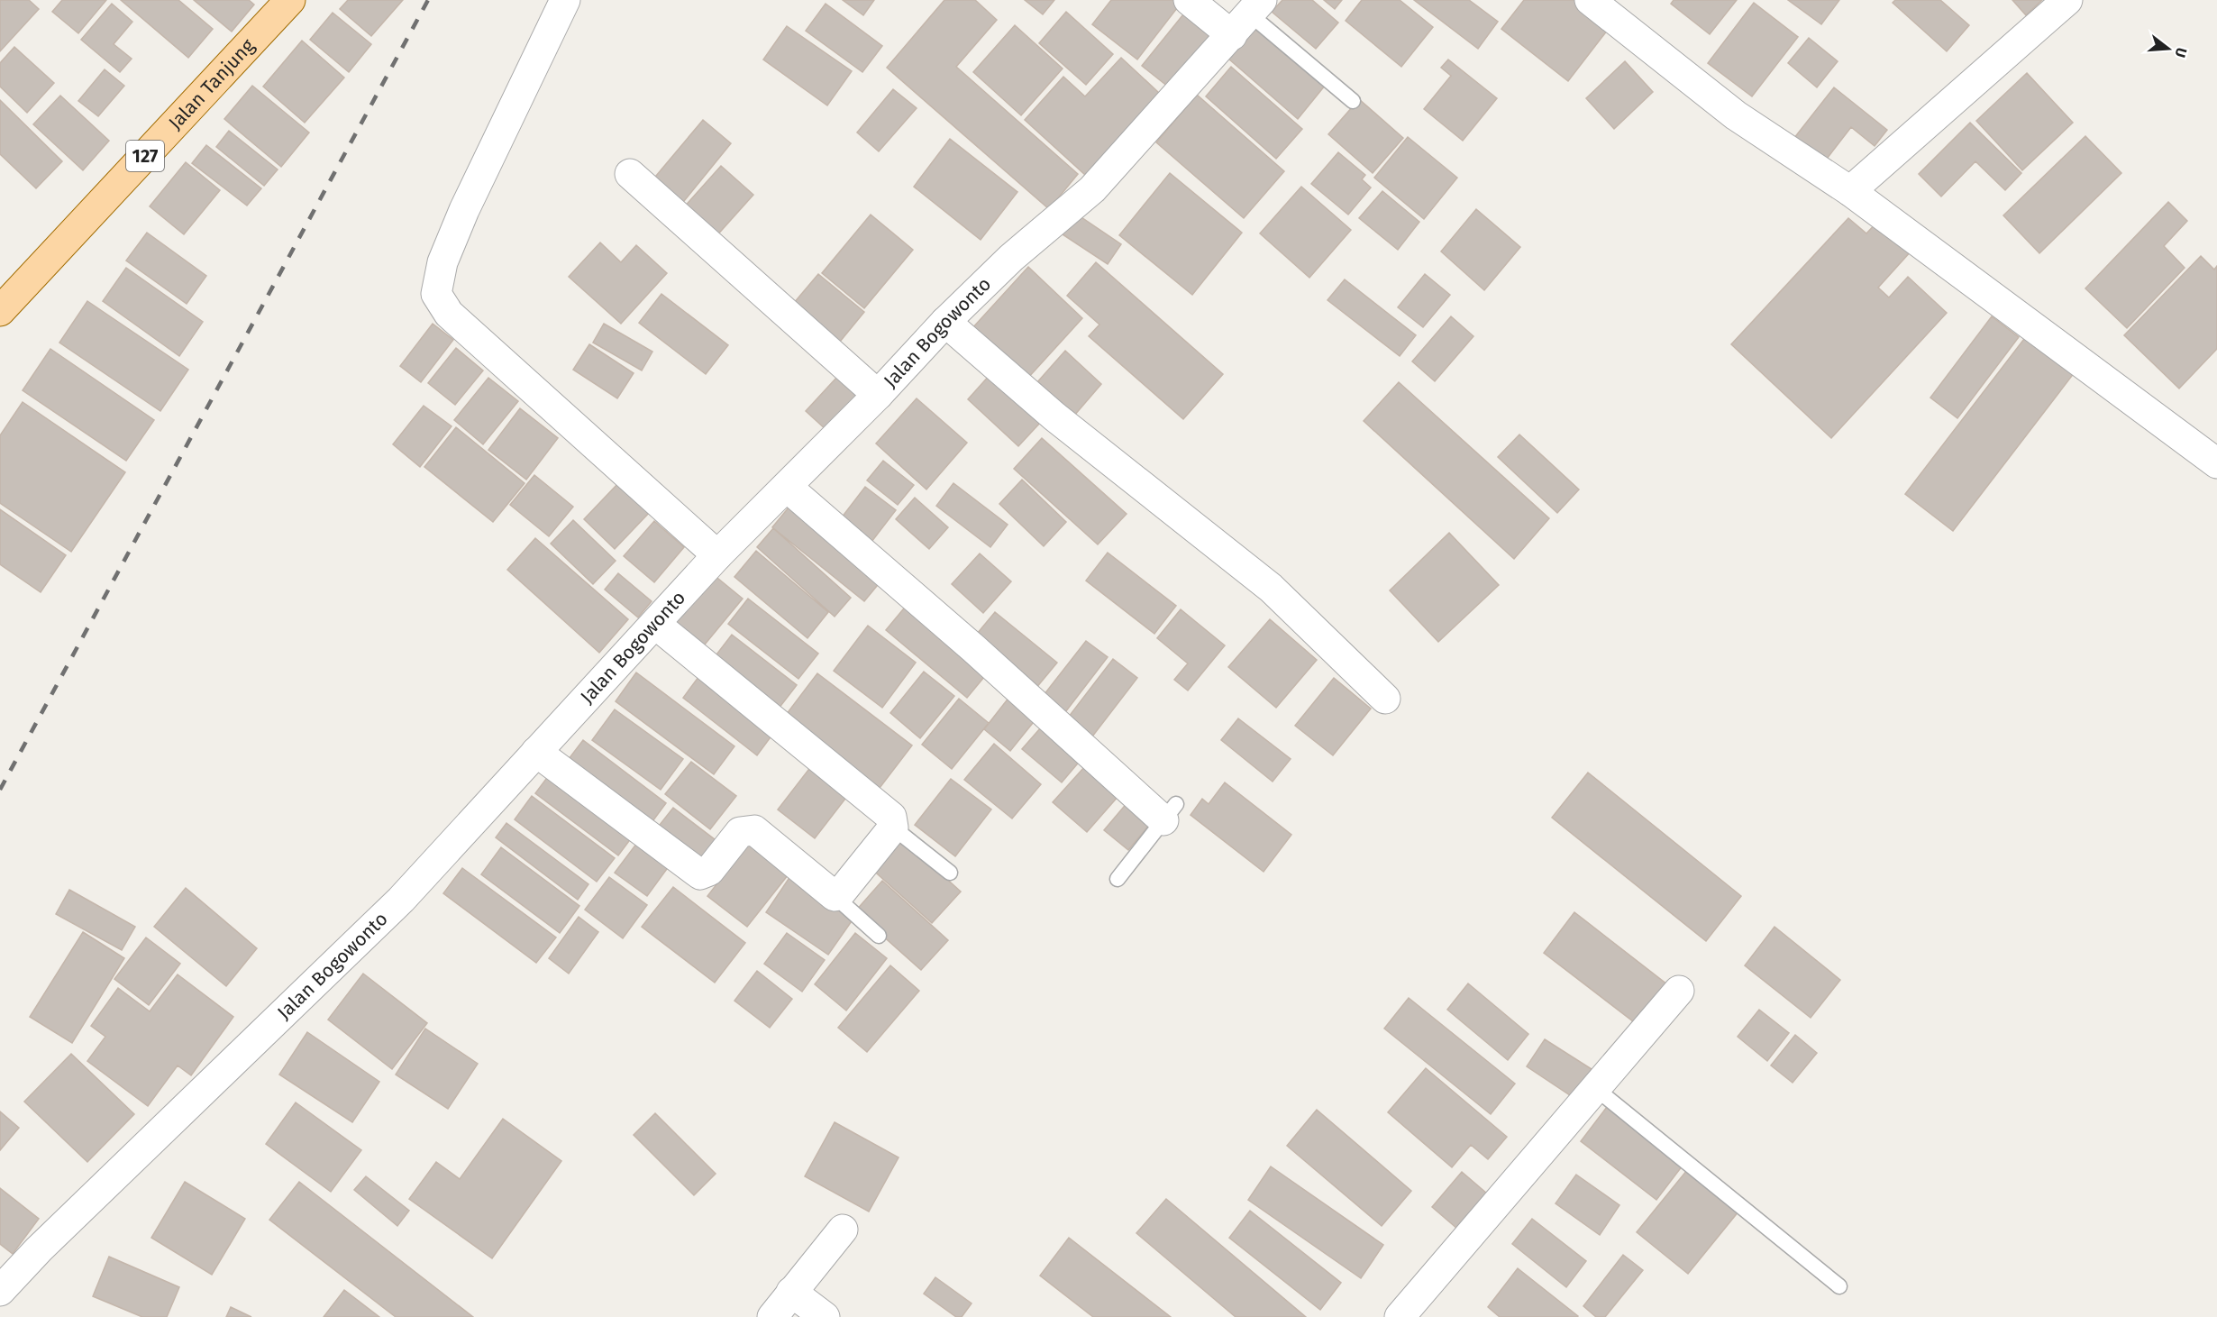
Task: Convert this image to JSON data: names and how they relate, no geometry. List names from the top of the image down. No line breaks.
{"streets":{"main road":["Jalan Tanjung","127"],"street":["Jalan Bogowonto"]},"north":"right"}
